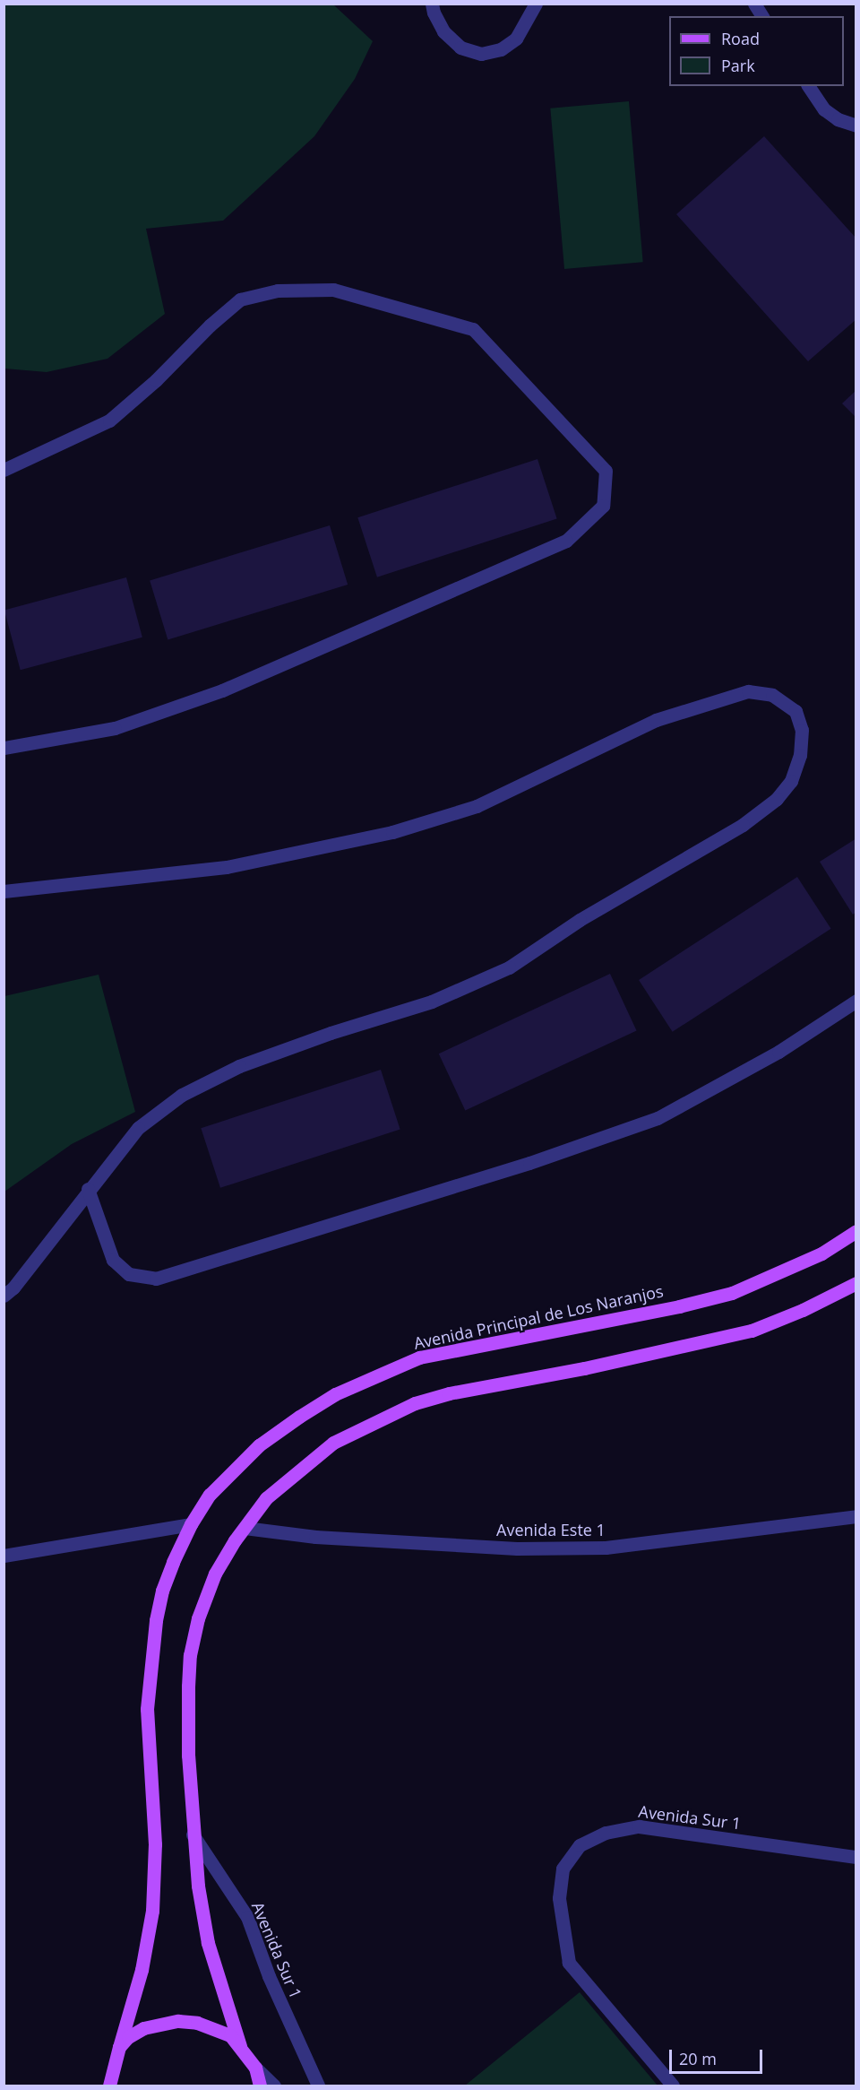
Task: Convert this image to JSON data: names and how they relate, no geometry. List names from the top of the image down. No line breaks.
{"streets":{"main road":["Avenida Principal de Los Naranjos"],"street":["Avenida Este 1","Avenida Sur 1"]},"legend":["Road","Park"],"scale_bar":"20 m"}
